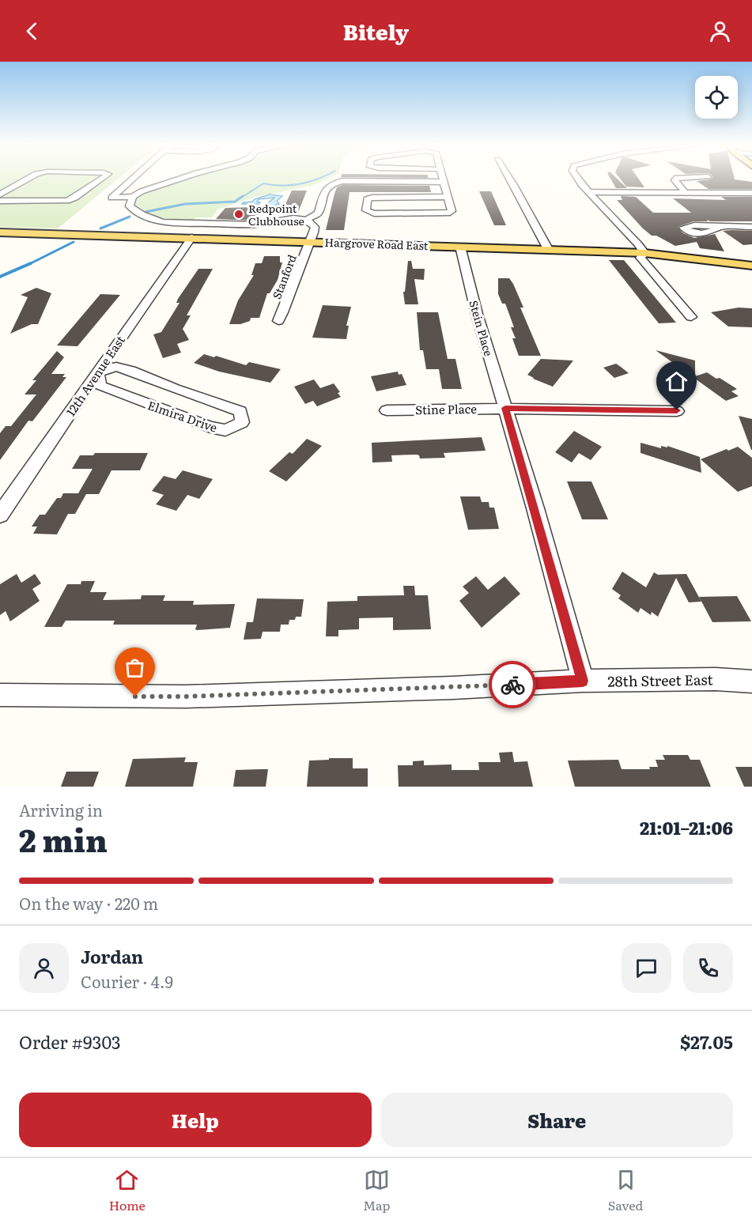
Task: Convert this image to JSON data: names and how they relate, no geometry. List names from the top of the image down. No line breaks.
{"streets":{"main road":["Hargrove Road East"],"street":["Stanford","Stein Place","12th Avenue East","Stine Place","Elmira Drive","28th Street East"]},"crossings":[["Hargrove Road East","Stanford"],["Hargrove Road East","Stein Place"],["Hargrove Road East","12th Avenue East"],["Stein Place","Stine Place"],["Stein Place","28th Street East"],["12th Avenue East","Elmira Drive"]],"places":["Redpoint Clubhouse"],"page":{"header":"Bitely","heading":["2 min","Arriving in","21:01–21:06"],"panel":["Jordan","Courier · 4.9","Order #9303","$27.05"],"bar":"On the way · 220 m","buttons":["Help","Share"],"tabs":["Home","Map","Saved"]}}
